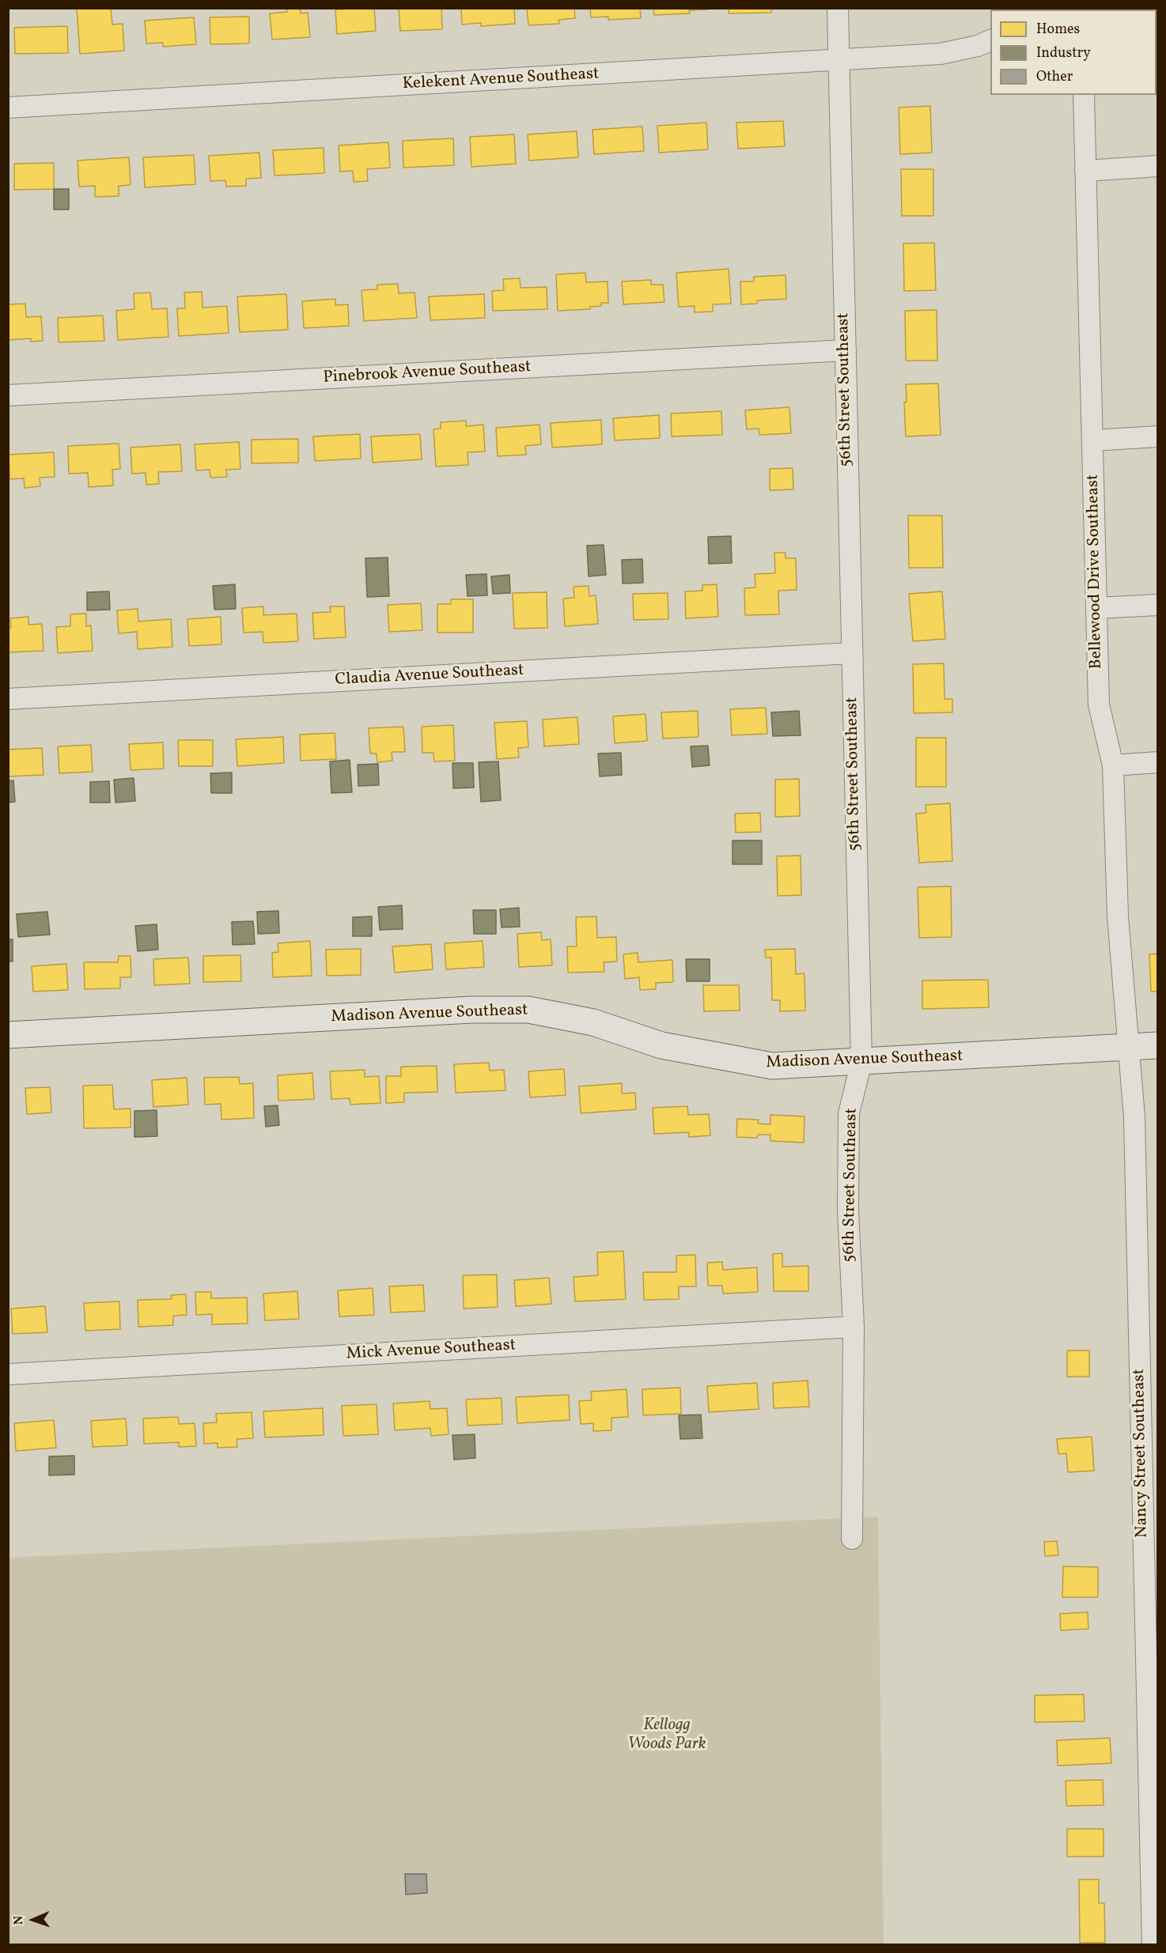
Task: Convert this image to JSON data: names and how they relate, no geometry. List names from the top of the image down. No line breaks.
{"streets":{"street":["Kelekent Avenue Southeast","Pinebrook Avenue Southeast","56th Street Southeast","Bellewood Drive Southeast","Claudia Avenue Southeast","Madison Avenue Southeast","Mick Avenue Southeast","Nancy Street Southeast"]},"crossings":[["Kelekent Avenue Southeast","56th Street Southeast"],["Pinebrook Avenue Southeast","56th Street Southeast"],["56th Street Southeast","Claudia Avenue Southeast"],["56th Street Southeast","Madison Avenue Southeast"],["56th Street Southeast","Mick Avenue Southeast"],["Bellewood Drive Southeast","Madison Avenue Southeast"],["Bellewood Drive Southeast","Nancy Street Southeast"],["Madison Avenue Southeast","Nancy Street Southeast"]],"parks":["Kellogg Woods Park"],"legend":["Homes","Industry","Other"],"north":"left"}
